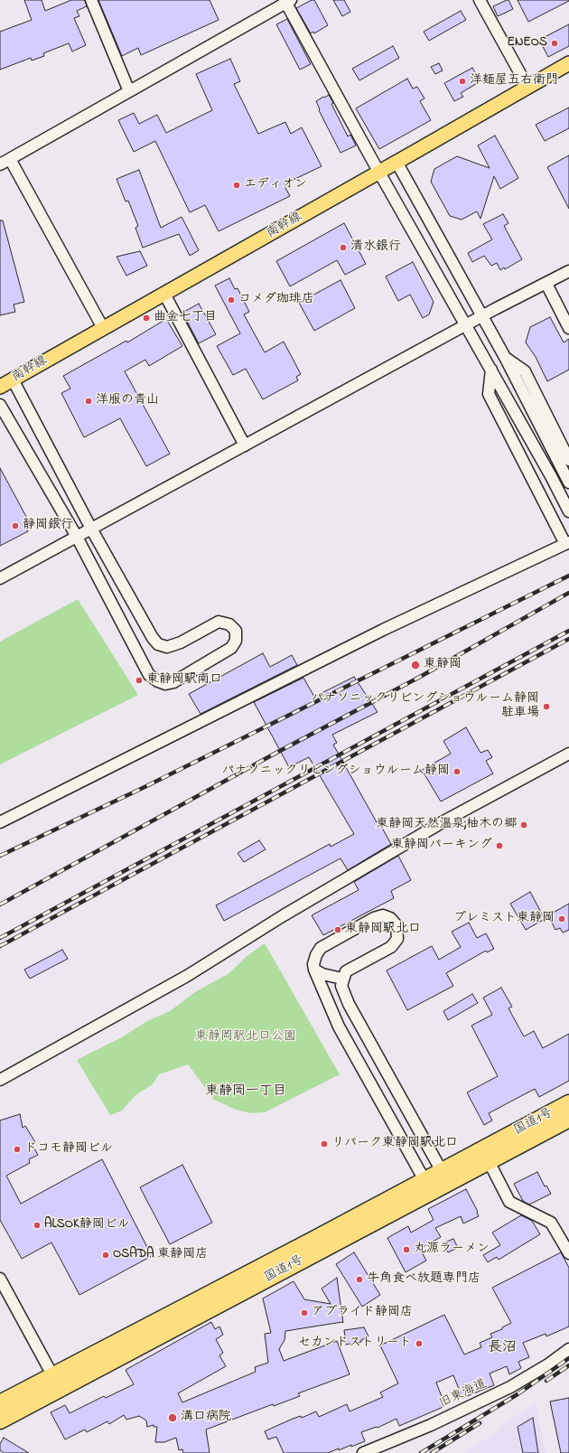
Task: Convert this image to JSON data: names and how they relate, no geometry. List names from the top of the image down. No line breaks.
{"streets":{"highway":["国道1号"],"main road":["南幹線"],"street":["旧東海道"]},"districts":["東静岡一丁目","長沼"],"parks":["東静岡駅北口公園"],"places":["ENEOS","洋麺屋五右衛門","エディオン","清水銀行","コメダ珈琲店","曲金七丁目","洋服の青山","静岡銀行","東静岡","東静岡駅南口","パナソニックリビングショウルーム静岡 駐車場","パナソニックリビングショウルーム静岡","東静岡天然温泉;柚木の郷","東静岡パーキング","プレミスト東静岡","東静岡駅北口","リパーク東静岡駅北口","ドコモ静岡ビル","ALSOK静岡ビル","丸源ラーメン","OSADA 東静岡店","牛角食べ放題専門店","アプライド静岡店","セカンドストリート","溝口病院"]}
